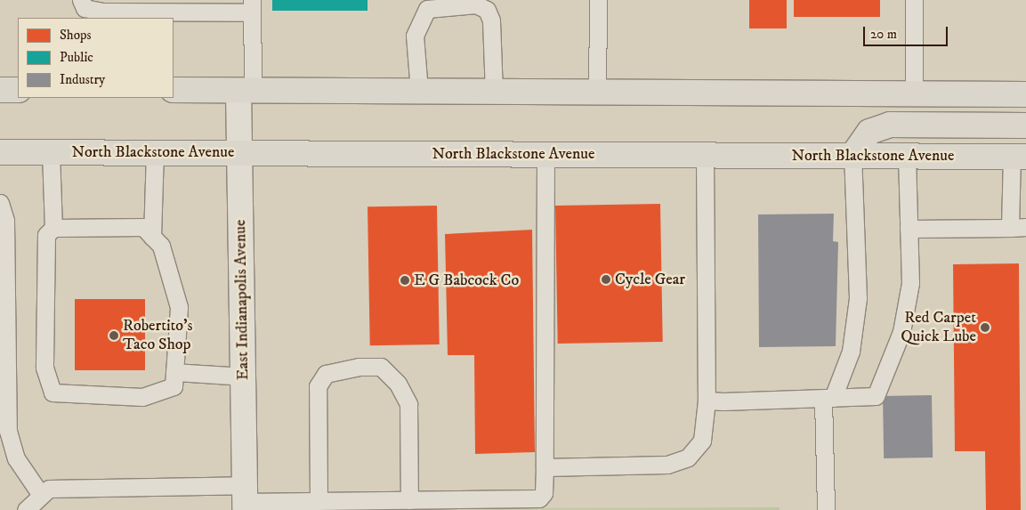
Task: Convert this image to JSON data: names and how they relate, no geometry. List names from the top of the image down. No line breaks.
{"streets":{"main road":["North Blackstone Avenue"],"street":["East Indianapolis Avenue"]},"crossings":[["North Blackstone Avenue","East Indianapolis Avenue"]],"places":["Cycle Gear","E G Babcock Co","Red Carpet Quick Lube","Robertito's Taco Shop"],"legend":["Shops","Public","Industry"],"scale_bar":"20 m"}
